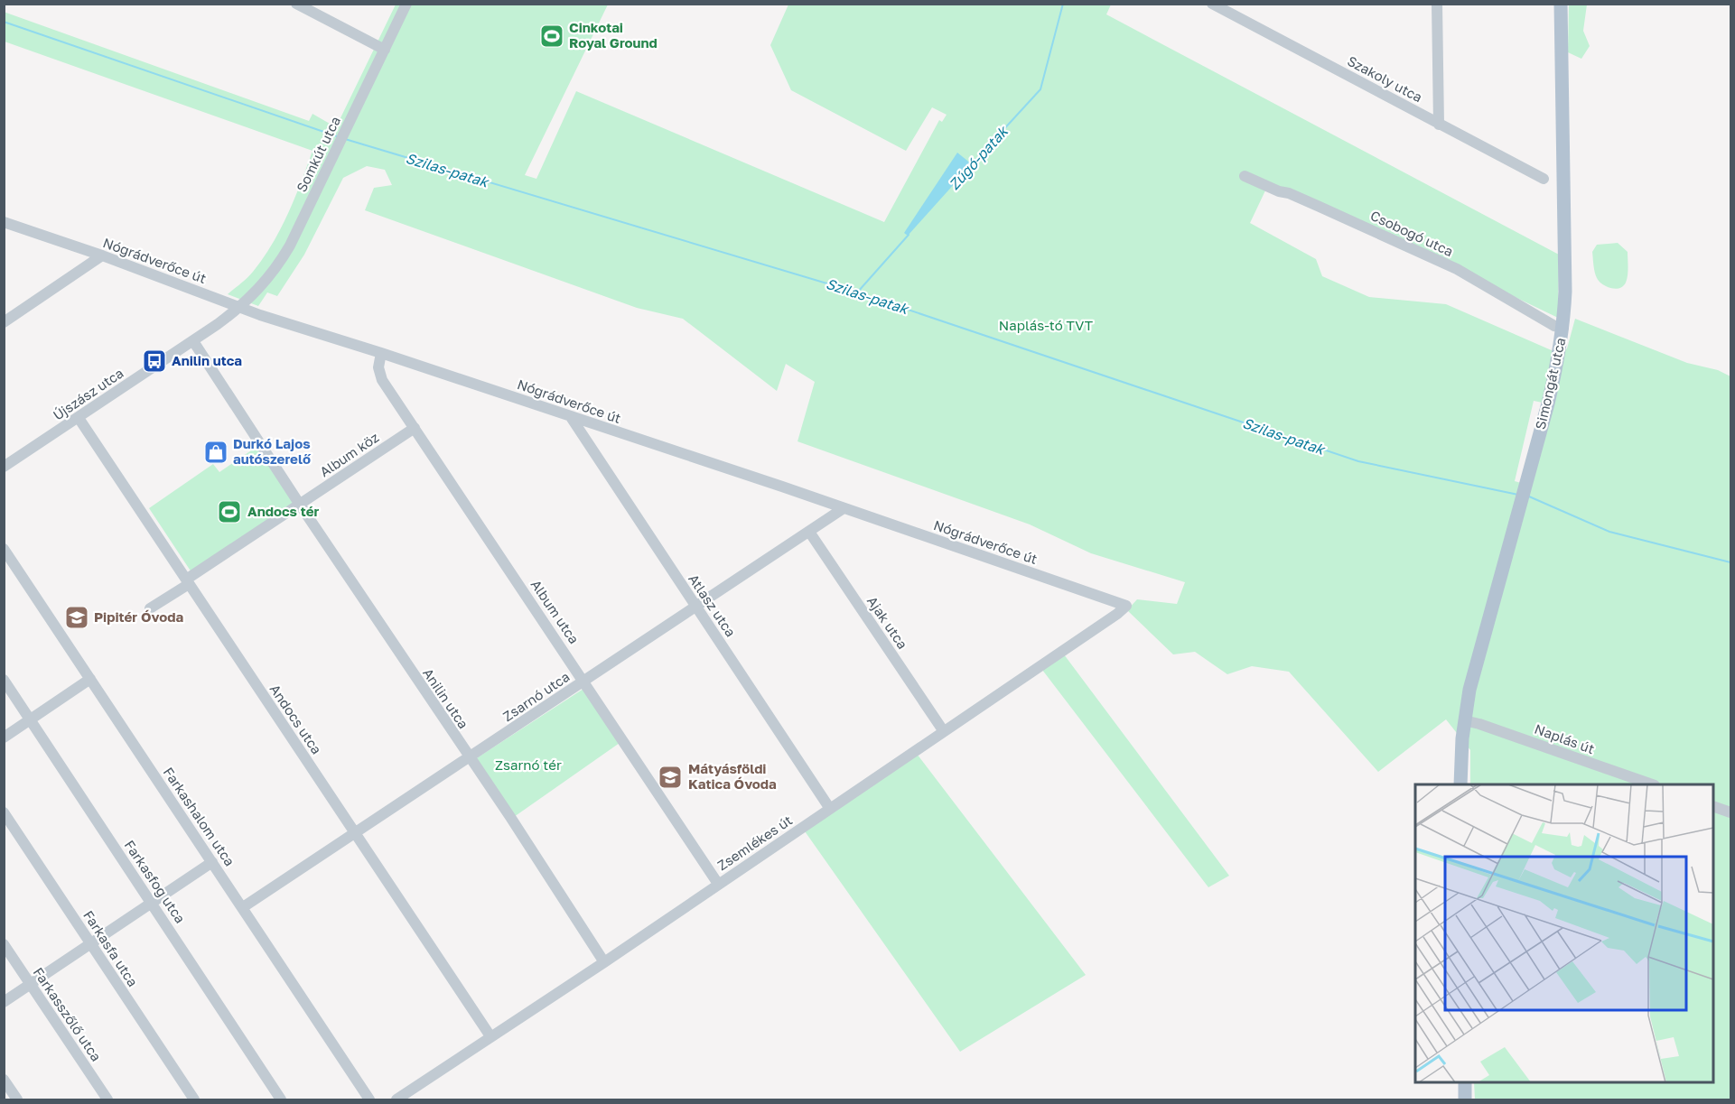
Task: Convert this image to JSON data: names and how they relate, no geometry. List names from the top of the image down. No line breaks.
{"streets":{"main road":["Simongát utca"],"street":["Szakoly utca","Somkút utca","Csobogó utca","Nógrádverőce út","Újszász utca","Album köz","Atlasz utca","Album utca","Ajak utca","Zsarnó utca","Anilin utca","Andocs utca","Naplás út","Farkashalom utca","Zsemlékes út","Farkasfog utca","Farkasfa utca","Farkasszőlő utca"]},"crossings":[["Somkút utca","Nógrádverőce út"],["Somkút utca","Újszász utca"],["Csobogó utca","Simongát utca"],["Nógrádverőce út","Újszász utca"],["Nógrádverőce út","Atlasz utca"],["Nógrádverőce út","Album utca"],["Nógrádverőce út","Zsarnó utca"],["Nógrádverőce út","Zsemlékes út"],["Simongát utca","Naplás út"],["Újszász utca","Anilin utca"],["Újszász utca","Andocs utca"],["Album köz","Album utca"],["Album köz","Anilin utca"],["Atlasz utca","Zsarnó utca"],["Atlasz utca","Zsemlékes út"],["Album utca","Zsarnó utca"],["Album utca","Zsemlékes út"],["Ajak utca","Zsarnó utca"],["Ajak utca","Zsemlékes út"],["Zsarnó utca","Anilin utca"],["Zsarnó utca","Andocs utca"],["Zsarnó utca","Farkashalom utca"],["Anilin utca","Zsemlékes út"],["Andocs utca","Zsemlékes út"]],"water":["Zúgó-patak","Szilas-patak"],"parks":["Naplás-tó TVT","Zsarnó tér"],"places":{"sports":["Cinkotai Royal Ground","Andocs tér"],"bus stop":["Anilin utca"],"shop":["Durkó Lajos autószerelő"],"school or university":["Pipitér Óvoda","Mátyásföldi Katica Óvoda"]}}
